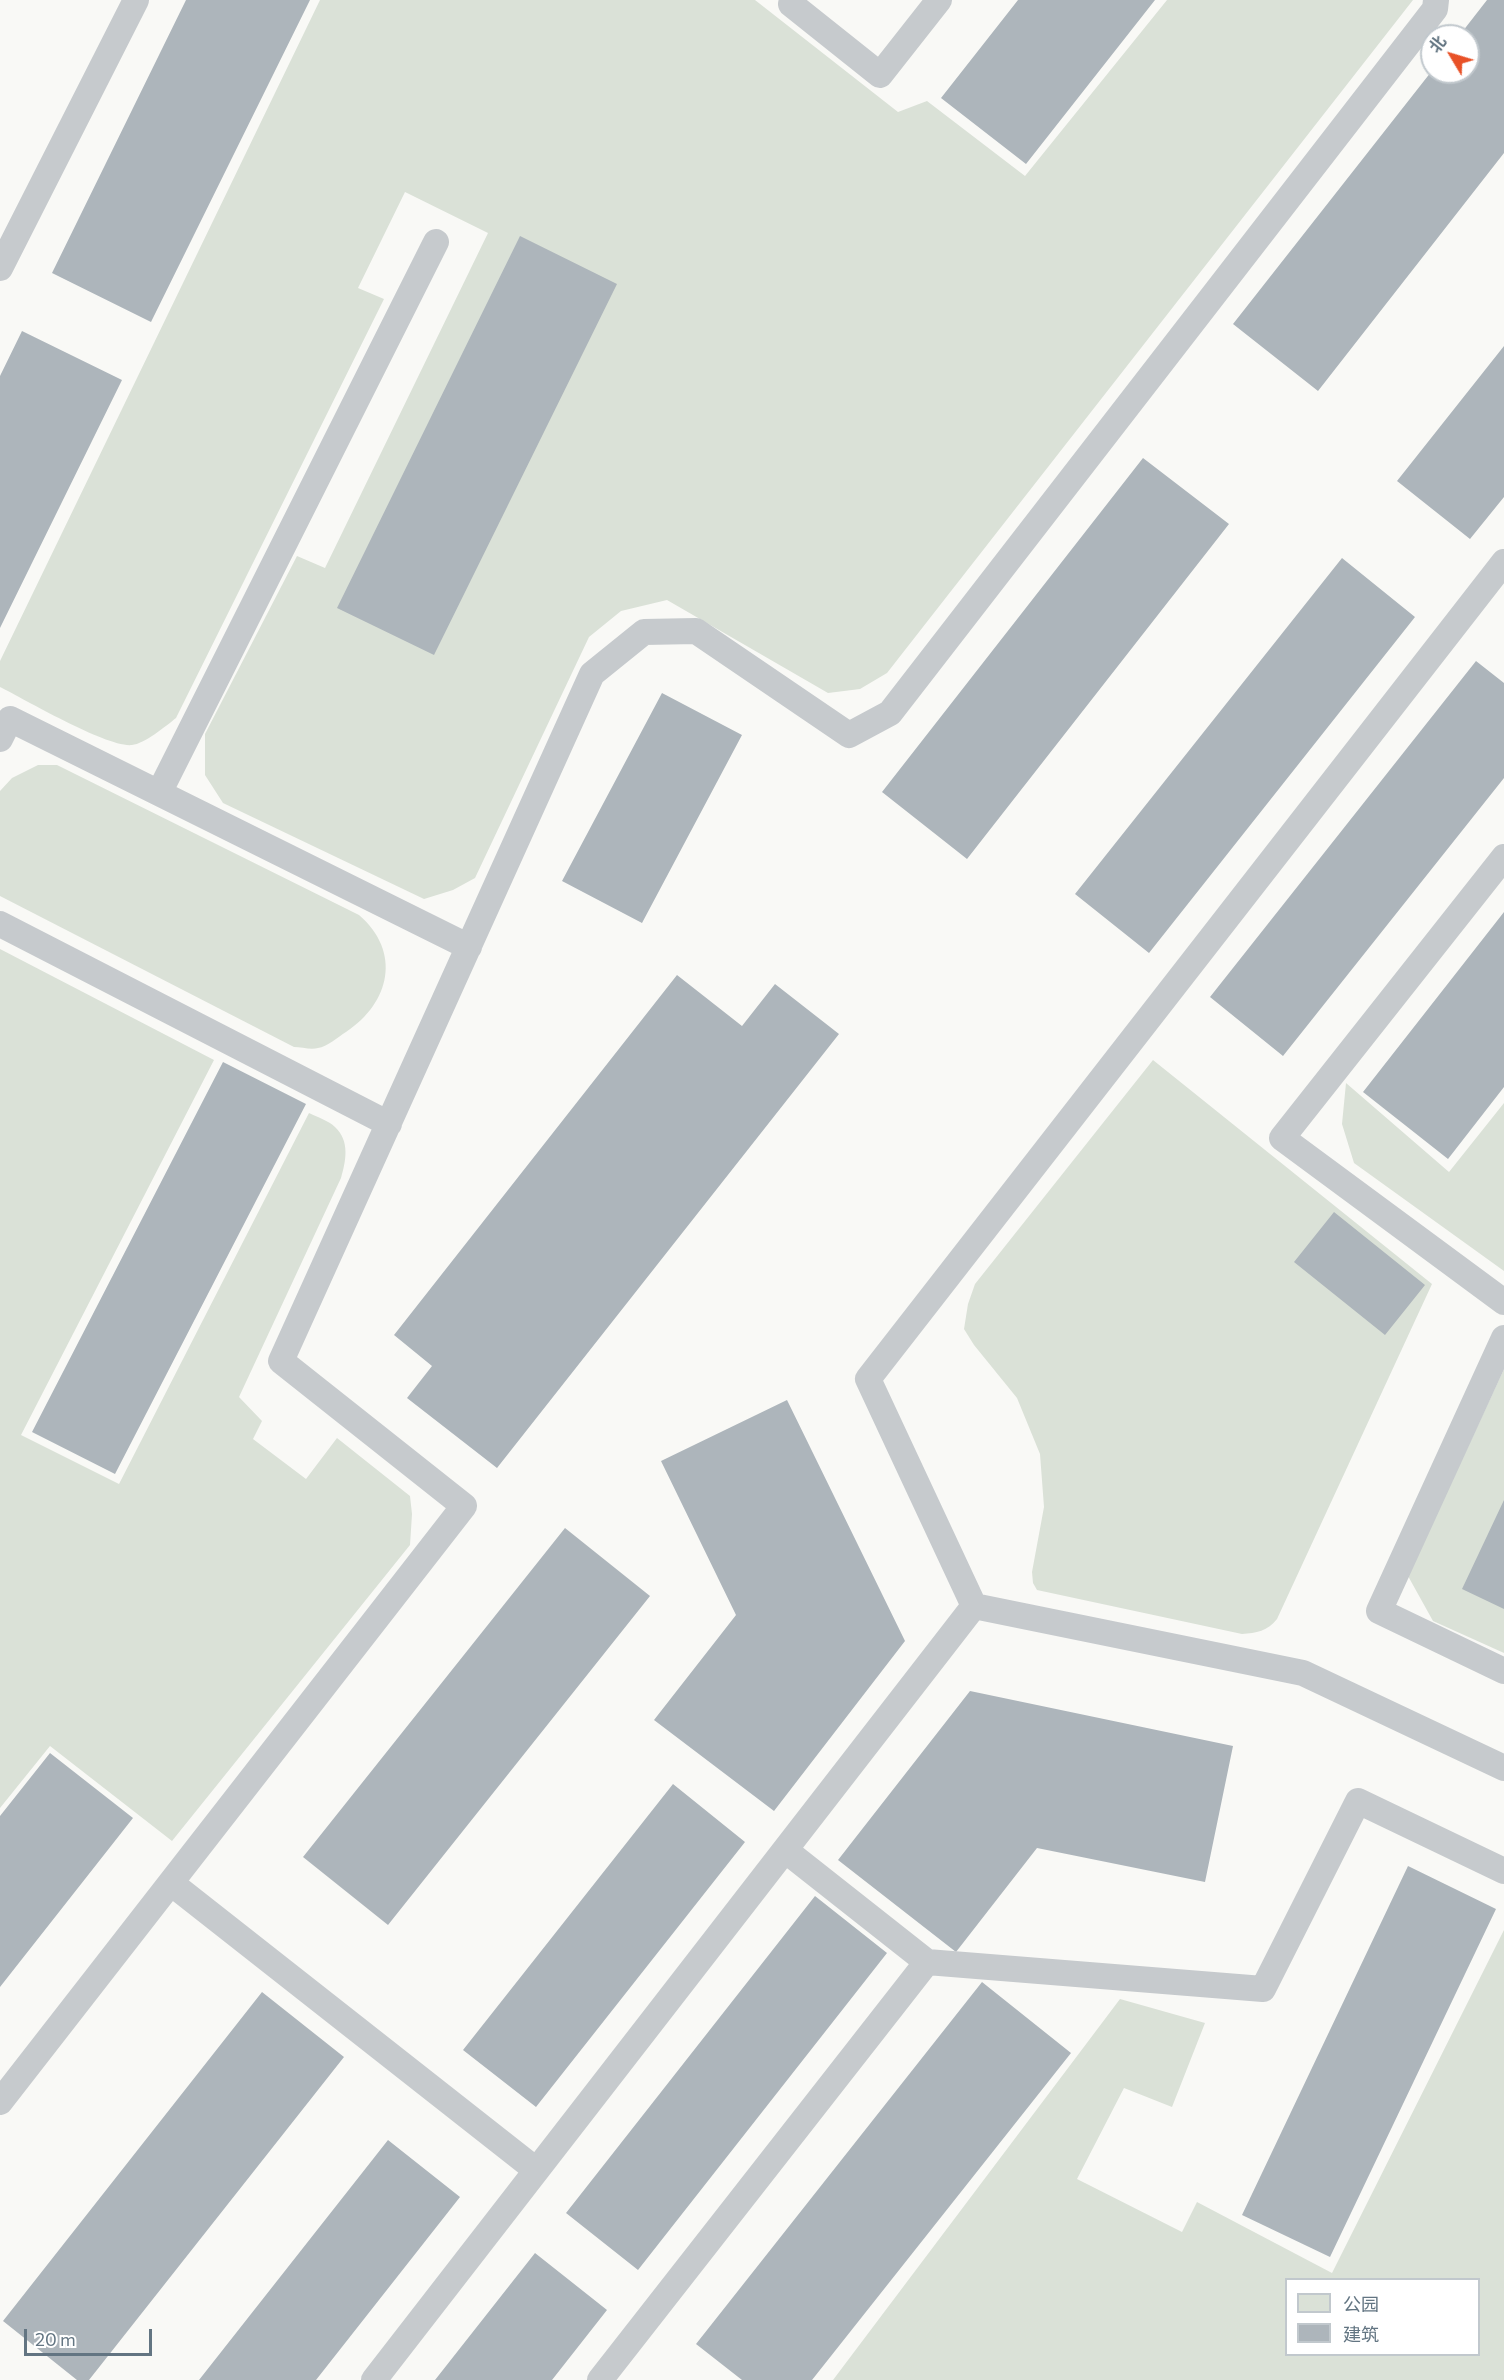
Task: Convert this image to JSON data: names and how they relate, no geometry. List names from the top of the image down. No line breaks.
{"legend":["公园","建筑"],"scale_bar":"20 m","north":"top left"}
